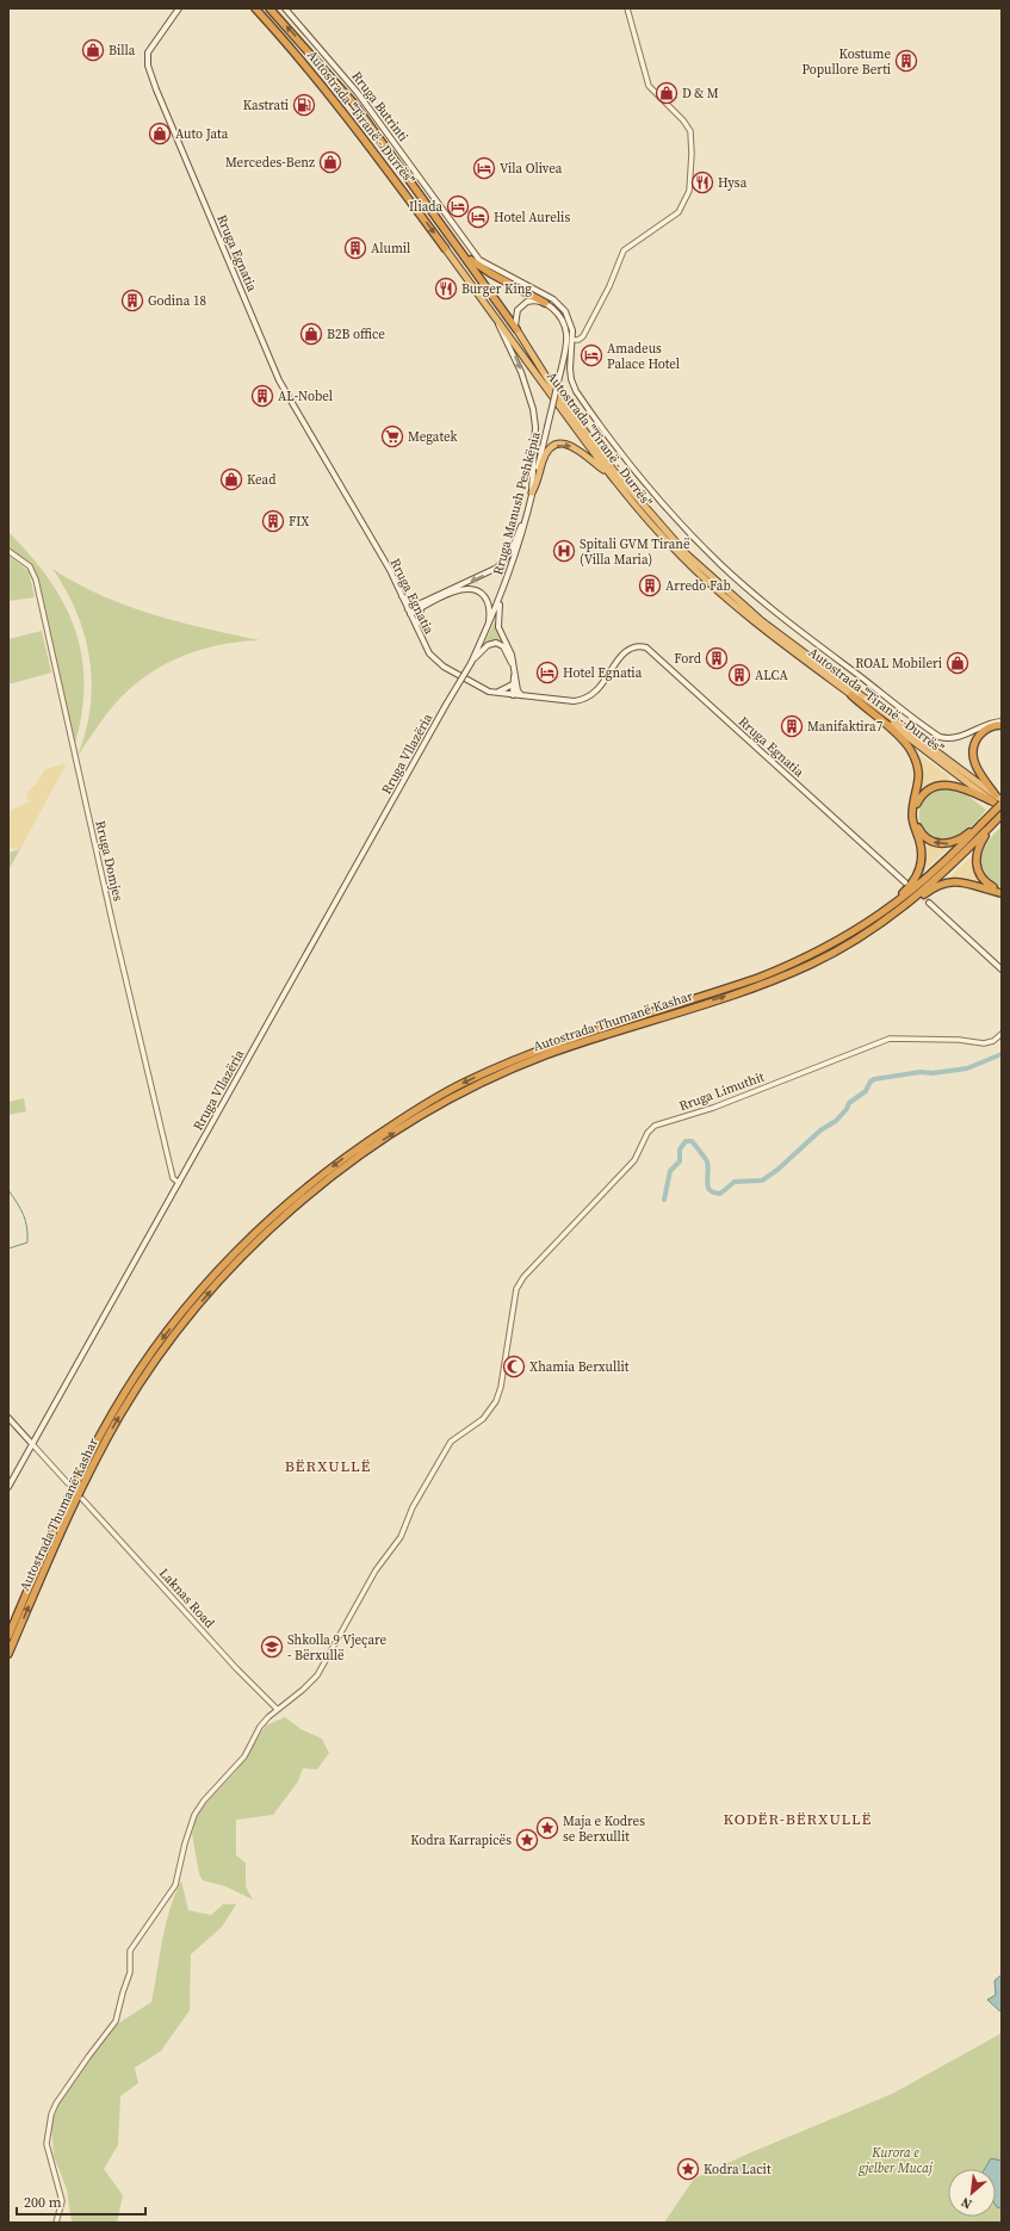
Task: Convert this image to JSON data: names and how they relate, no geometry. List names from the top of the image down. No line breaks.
{"streets":{"highway":["Autostrada \"Tiranë - Durrës\"","Autostrada Thumanë Kashar"],"main road":["Rruga Butrinti","Rruga Egnatia","Rruga Manush Peshkëpia","Rruga Vllazëria"],"street":["Rruga Domjes","Rruga Limuthit","Laknas Road"]},"crossings":[["Autostrada \"Tiranë - Durrës\"","Autostrada Thumanë Kashar"],["Rruga Manush Peshkëpia","Rruga Vllazëria"],["Rruga Vllazëria","Rruga Domjes"],["Rruga Limuthit","Laknas Road"]],"districts":["BËRXULLË","KODËR-BËRXULLË"],"parks":["Kurora e gjelber Mucaj"],"places":{"shop":["Billa","D & M","Auto Jata","Mercedes-Benz","B2B office","Kead","ROAL Mobileri"],"building":["Kostume Popullore Berti","Alumil","Godina 18","AL-Nobel","FIX","Arredo Fab","Ford","ALCA","Manifaktira7"],"fuel station":["Kastrati"],"hotel":["Vila Olivea","Iliada","Hotel Aurelis","Amadeus Palace Hotel","Hotel Egnatia"],"restaurant":["Hysa","Burger King"],"supermarket":["Megatek"],"hospital":["Spitali GVM Tiranë (Villa Maria)"],"mosque":["Xhamia Berxullit"],"school or university":["Shkolla 9 Vjeçare - Bërxullë"],"place":["Maja e Kodres se Berxullit","Kodra Karrapicës","Kodra Lacit"]},"scale_bar":"200 m","north":"bottom left"}
